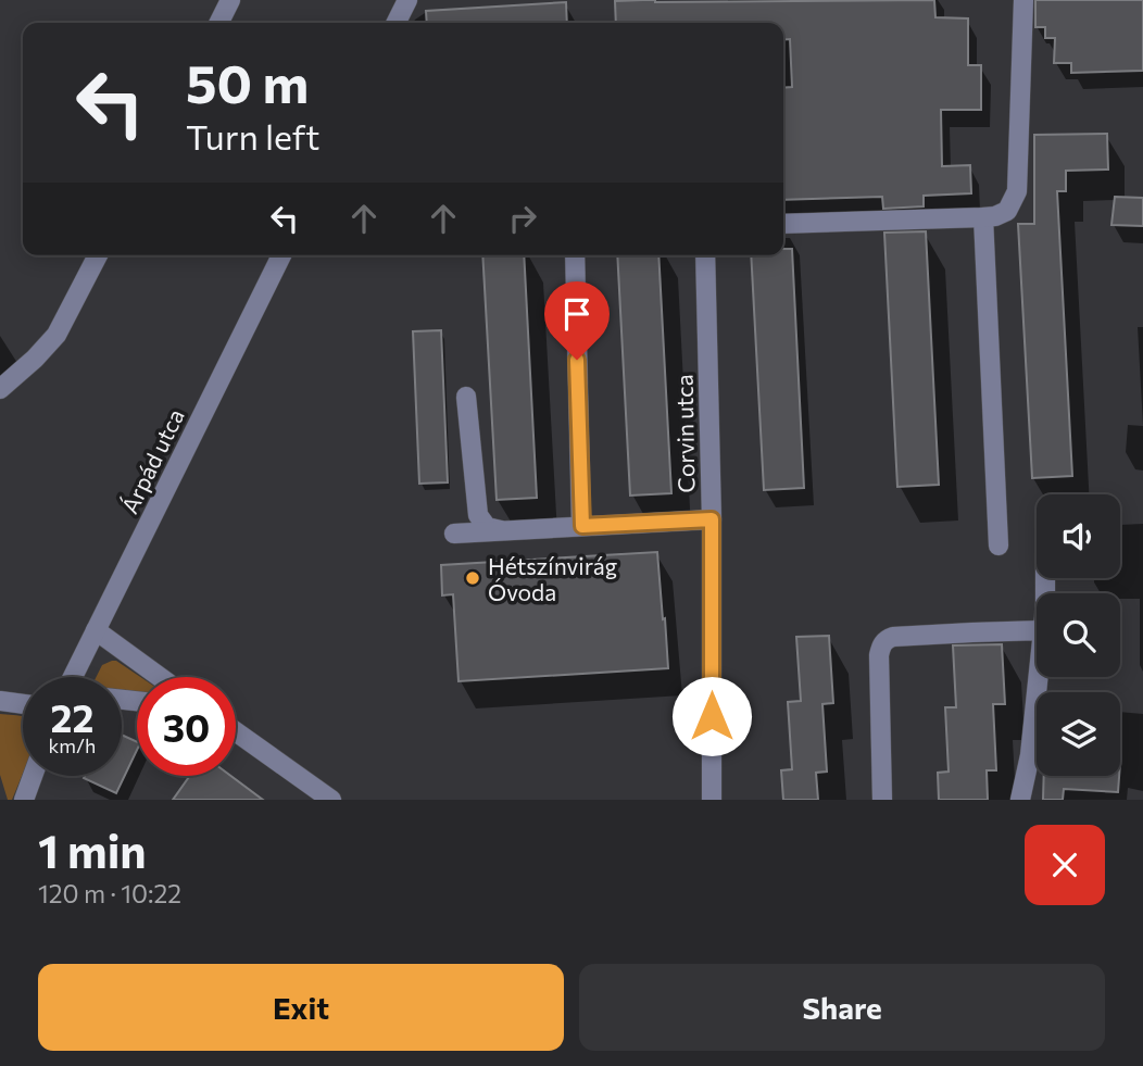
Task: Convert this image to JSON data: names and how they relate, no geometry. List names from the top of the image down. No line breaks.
{"streets":{"street":["Corvin utca","Árpád utca"]},"places":["Hétszínvirág Óvoda"],"page":{"turn":["50 m","Turn left"],"speed":"22 km/h","limit":"30","heading":["1 min","120 m · 10:22"],"buttons":["Exit","Share"]}}
